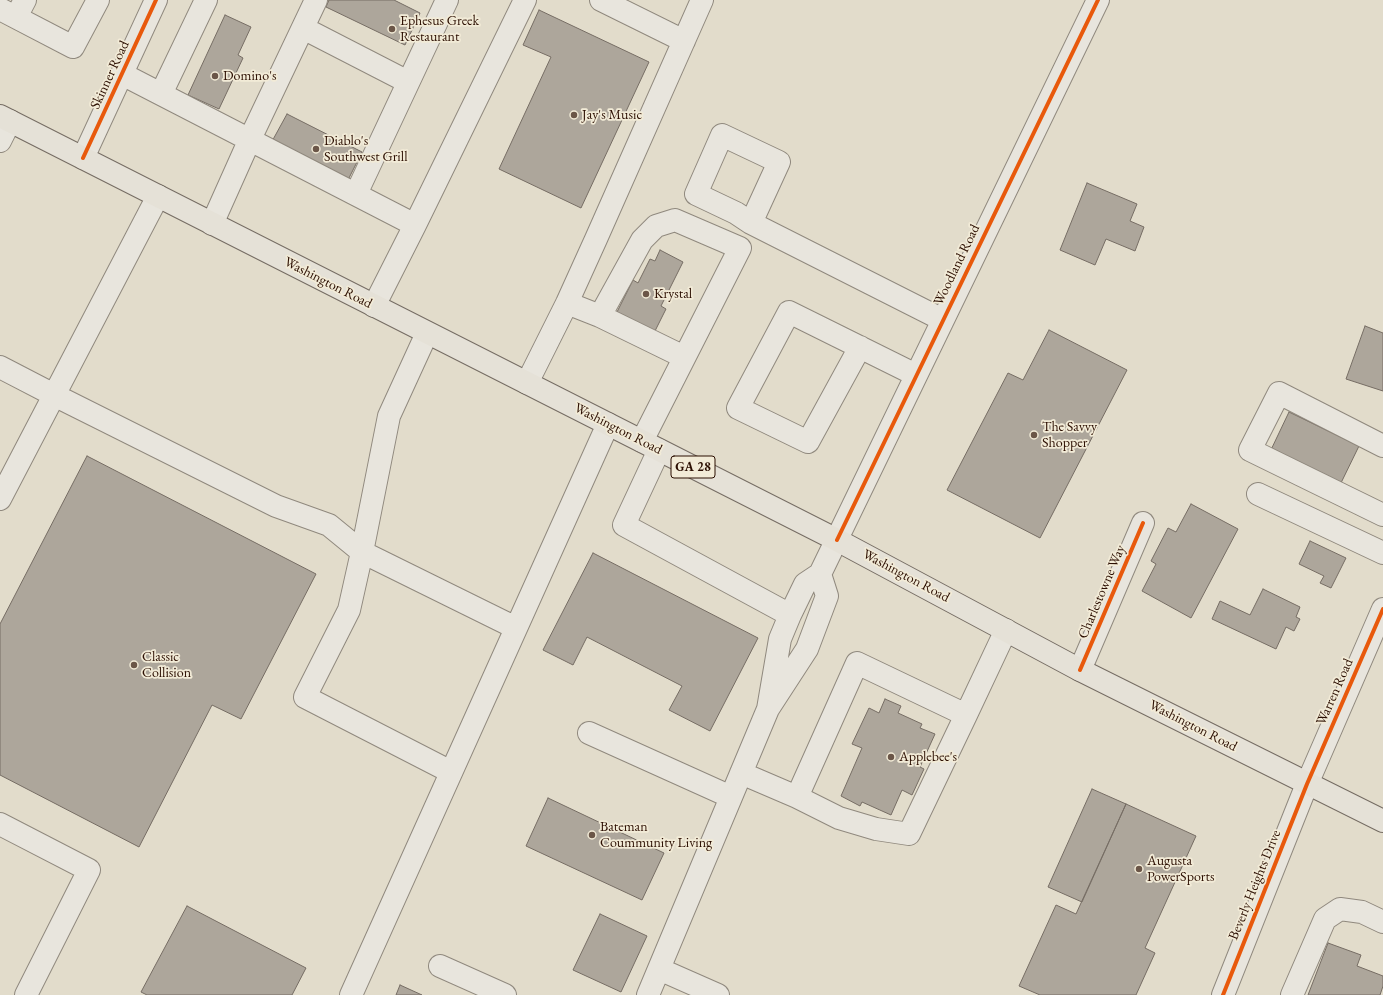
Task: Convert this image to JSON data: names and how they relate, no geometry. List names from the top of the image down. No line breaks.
{"streets":{"main road":["Washington Road","GA 28"],"street":["Skinner Road","Woodland Road","Charlestowne Way","Warren Road","Beverly Heights Drive"]},"crossings":[["Skinner Road","Washington Road"],["Woodland Road","Washington Road"],["Washington Road","Charlestowne Way"],["Washington Road","Warren Road"],["Washington Road","Beverly Heights Drive"],["Warren Road","Beverly Heights Drive"]],"places":["Ephesus Greek Restaurant","Domino's","Jay's Music","Diablo's Southwest Grill","Krystal","The Savvy Shopper","Classic Collision","Applebee's","Bateman Coummunity Living","Augusta PowerSports"]}
